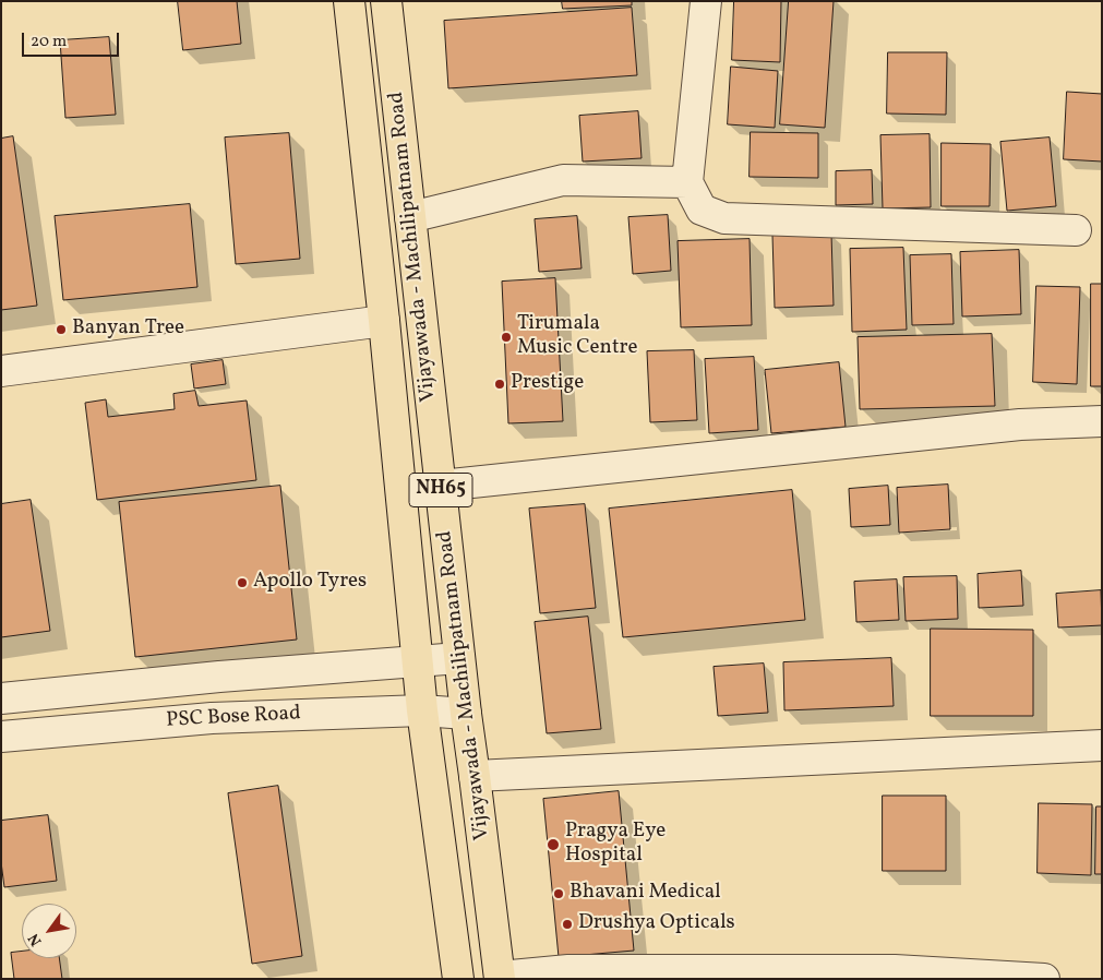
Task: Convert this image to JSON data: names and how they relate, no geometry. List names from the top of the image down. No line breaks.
{"streets":{"highway":["Vijayawada - Machilipatnam Road","NH65"],"street":["PSC Bose Road"]},"crossings":[["Vijayawada - Machilipatnam Road","PSC Bose Road"]],"places":["Banyan Tree","Tirumala Music Centre","Prestige","Apollo Tyres","Pragya Eye Hospital","Bhavani Medical","Drushya Opticals"],"scale_bar":"20 m","north":"bottom left"}
